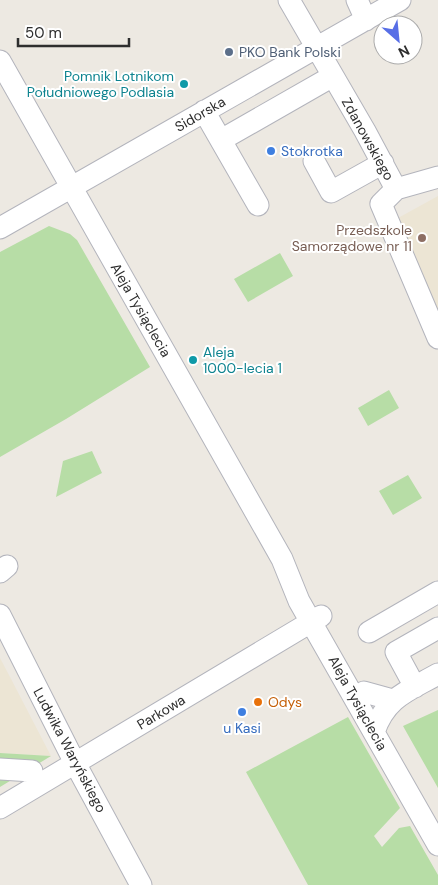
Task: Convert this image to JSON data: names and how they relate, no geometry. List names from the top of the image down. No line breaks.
{"streets":{"street":["Sidorska","Zdanowskiego","Aleja Tysiąclecia","Parkowa","Ludwika Waryńskiego"]},"crossings":[["Sidorska","Zdanowskiego"],["Sidorska","Aleja Tysiąclecia"],["Aleja Tysiąclecia","Parkowa"],["Parkowa","Ludwika Waryńskiego"]],"places":["PKO Bank Polski","Pomnik Lotnikom Południowego Podlasia","Stokrotka","Przedszkole Samorządowe nr 11","Aleja 1000-lecia 1","Odys","u Kasi"],"scale_bar":"50 m","north":"bottom right"}
